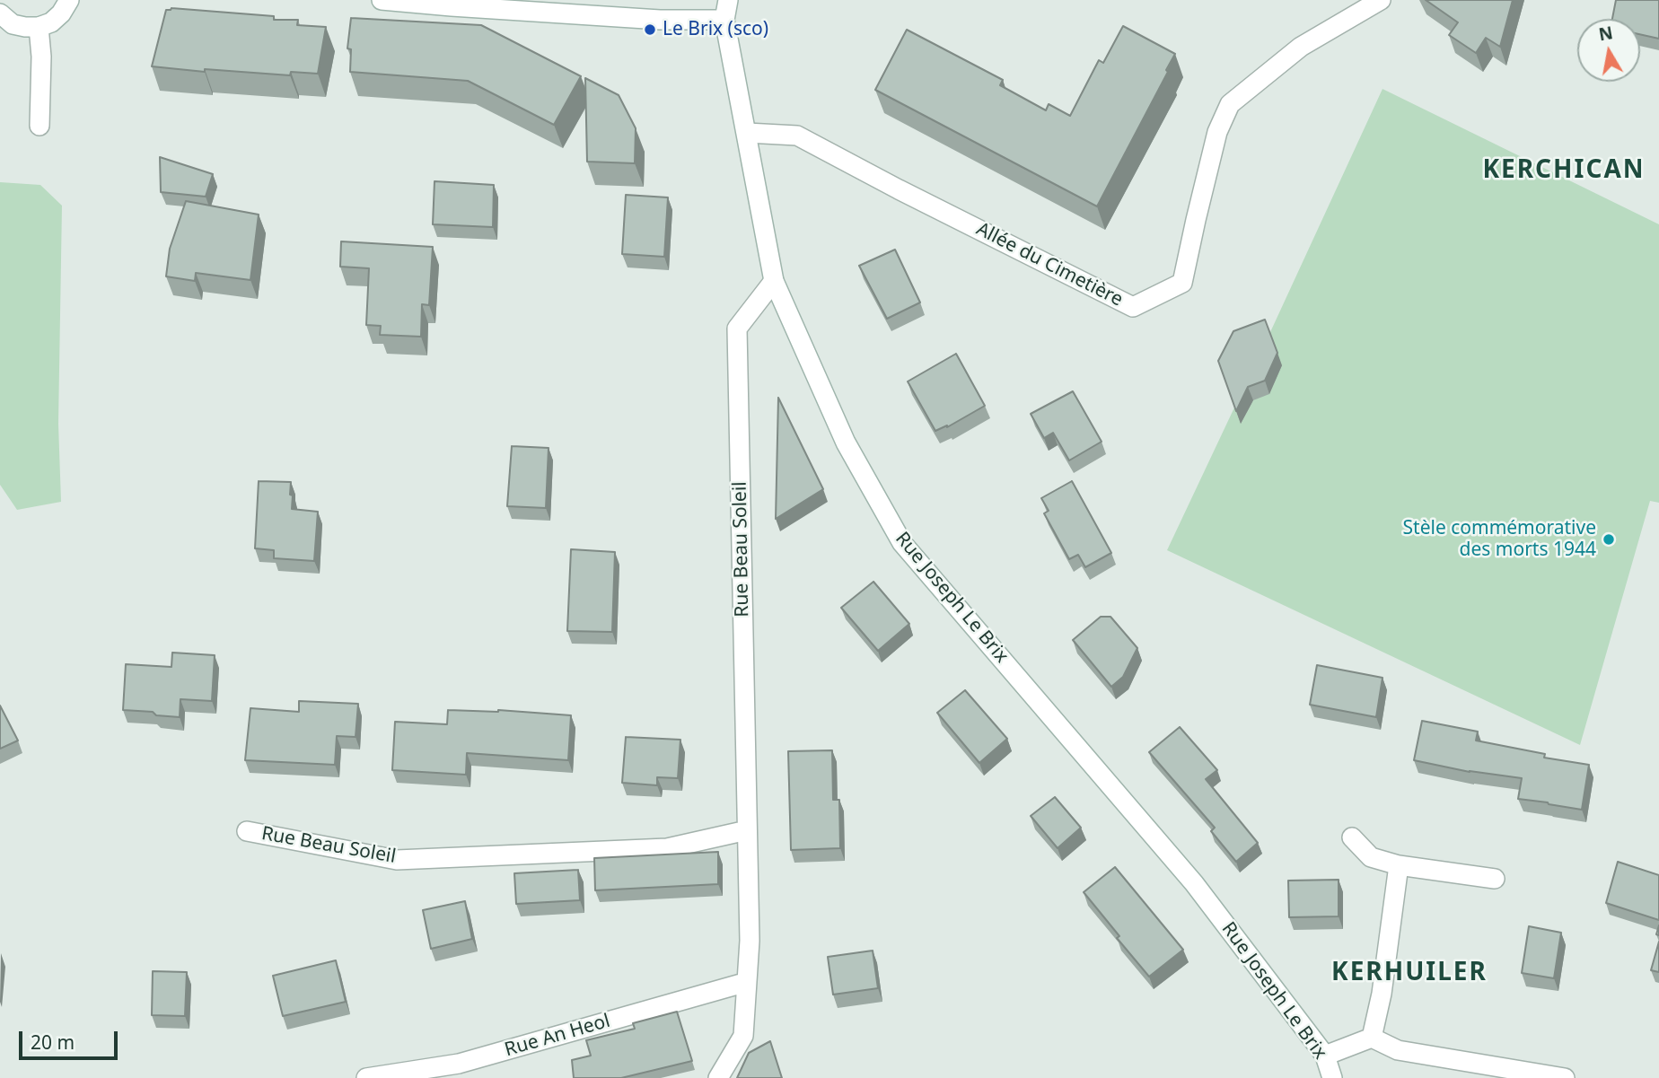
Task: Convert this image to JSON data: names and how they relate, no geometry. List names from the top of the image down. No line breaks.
{"streets":{"street":["Allée du Cimetière","Rue Beau Soleil","Rue Joseph Le Brix","Rue An Heol"]},"crossings":[["Allée du Cimetière","Rue Joseph Le Brix"],["Rue Beau Soleil","Rue Joseph Le Brix"],["Rue Beau Soleil","Rue An Heol"]],"districts":["KERCHICAN","KERHUILER"],"places":["Le Brix (sco)","Stèle commémorative des morts 1944"],"scale_bar":"20 m","north":"top"}
